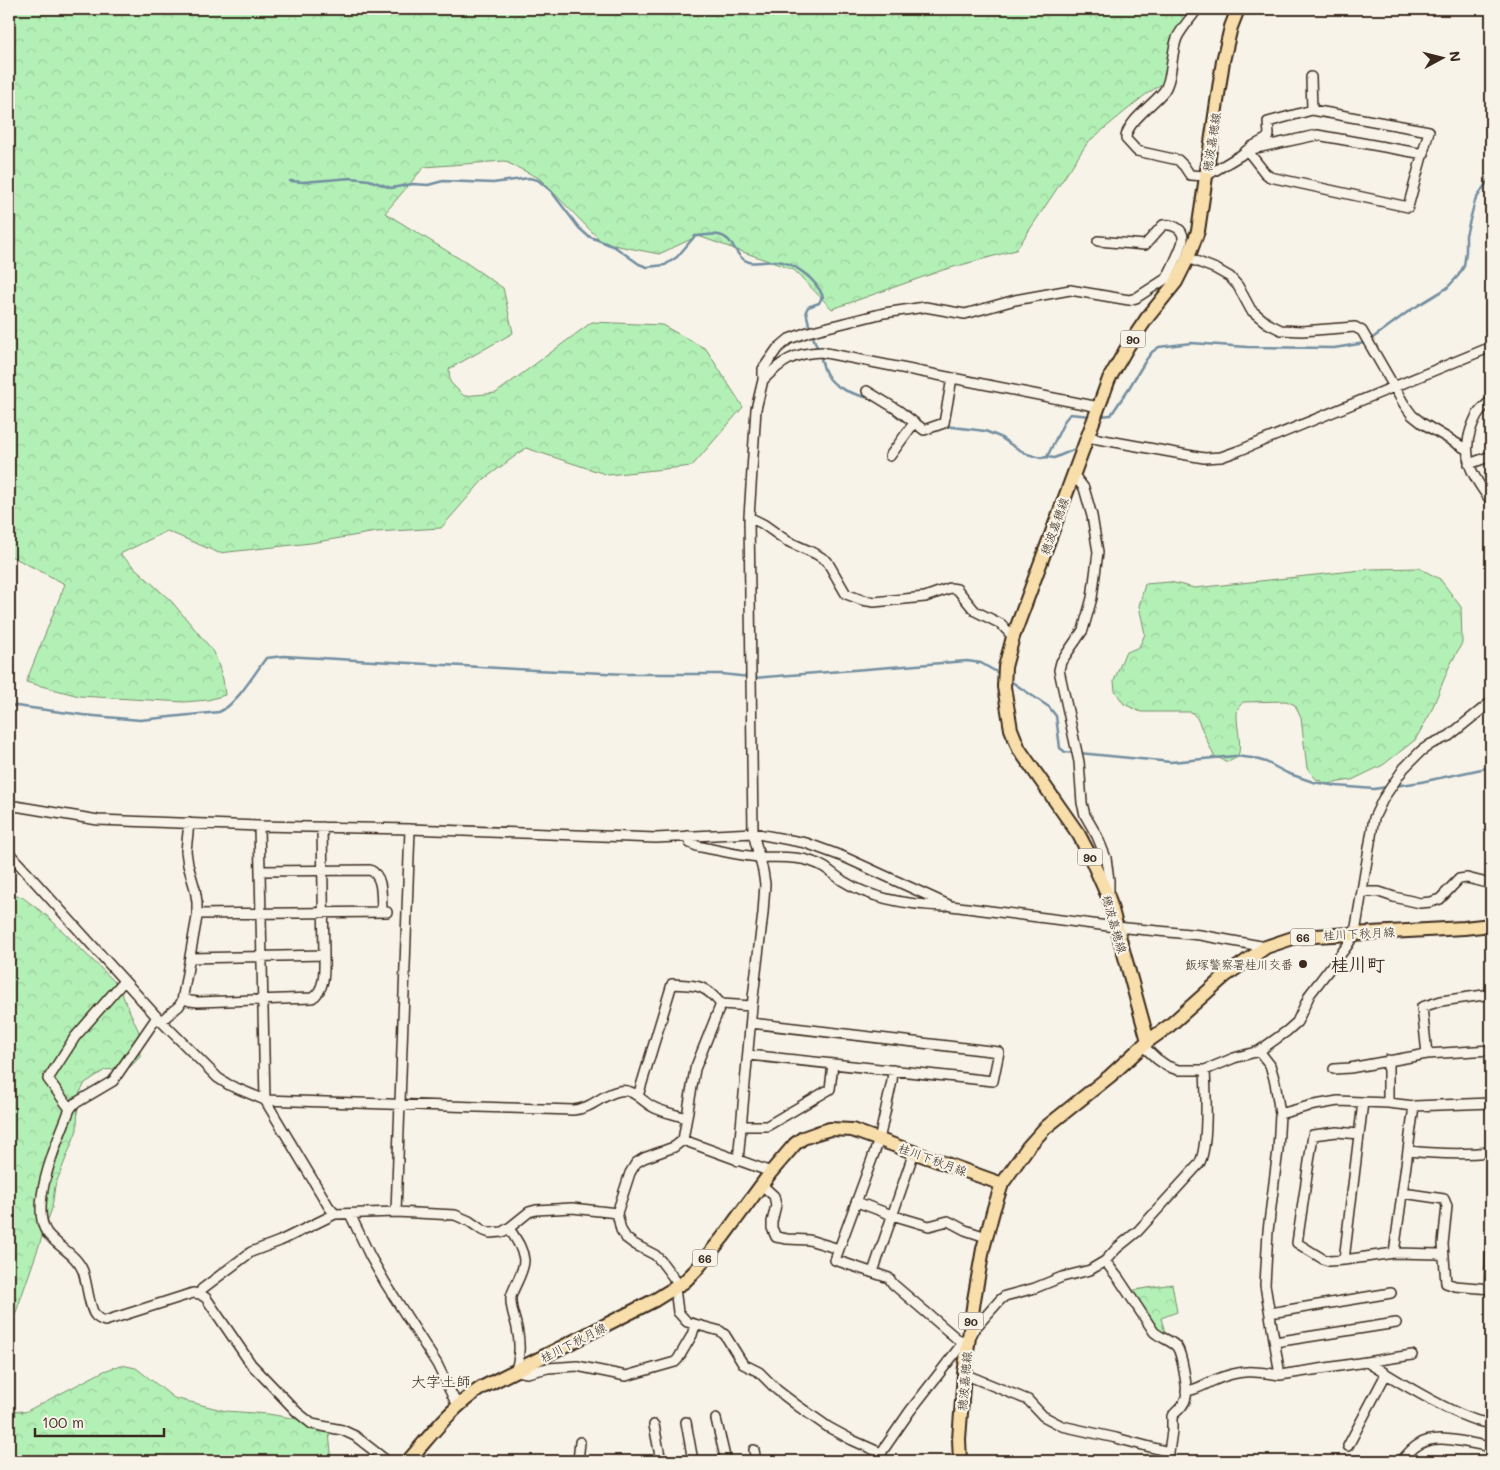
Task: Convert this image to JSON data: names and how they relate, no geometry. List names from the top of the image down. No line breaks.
{"streets":{"main road":["穂波嘉穂線","90","桂川下秋月線","66"]},"crossings":[["穂波嘉穂線","桂川下秋月線"]],"districts":["桂川町","大字土師"],"places":["飯塚警察署桂川交番"],"scale_bar":"100 m","north":"right"}
